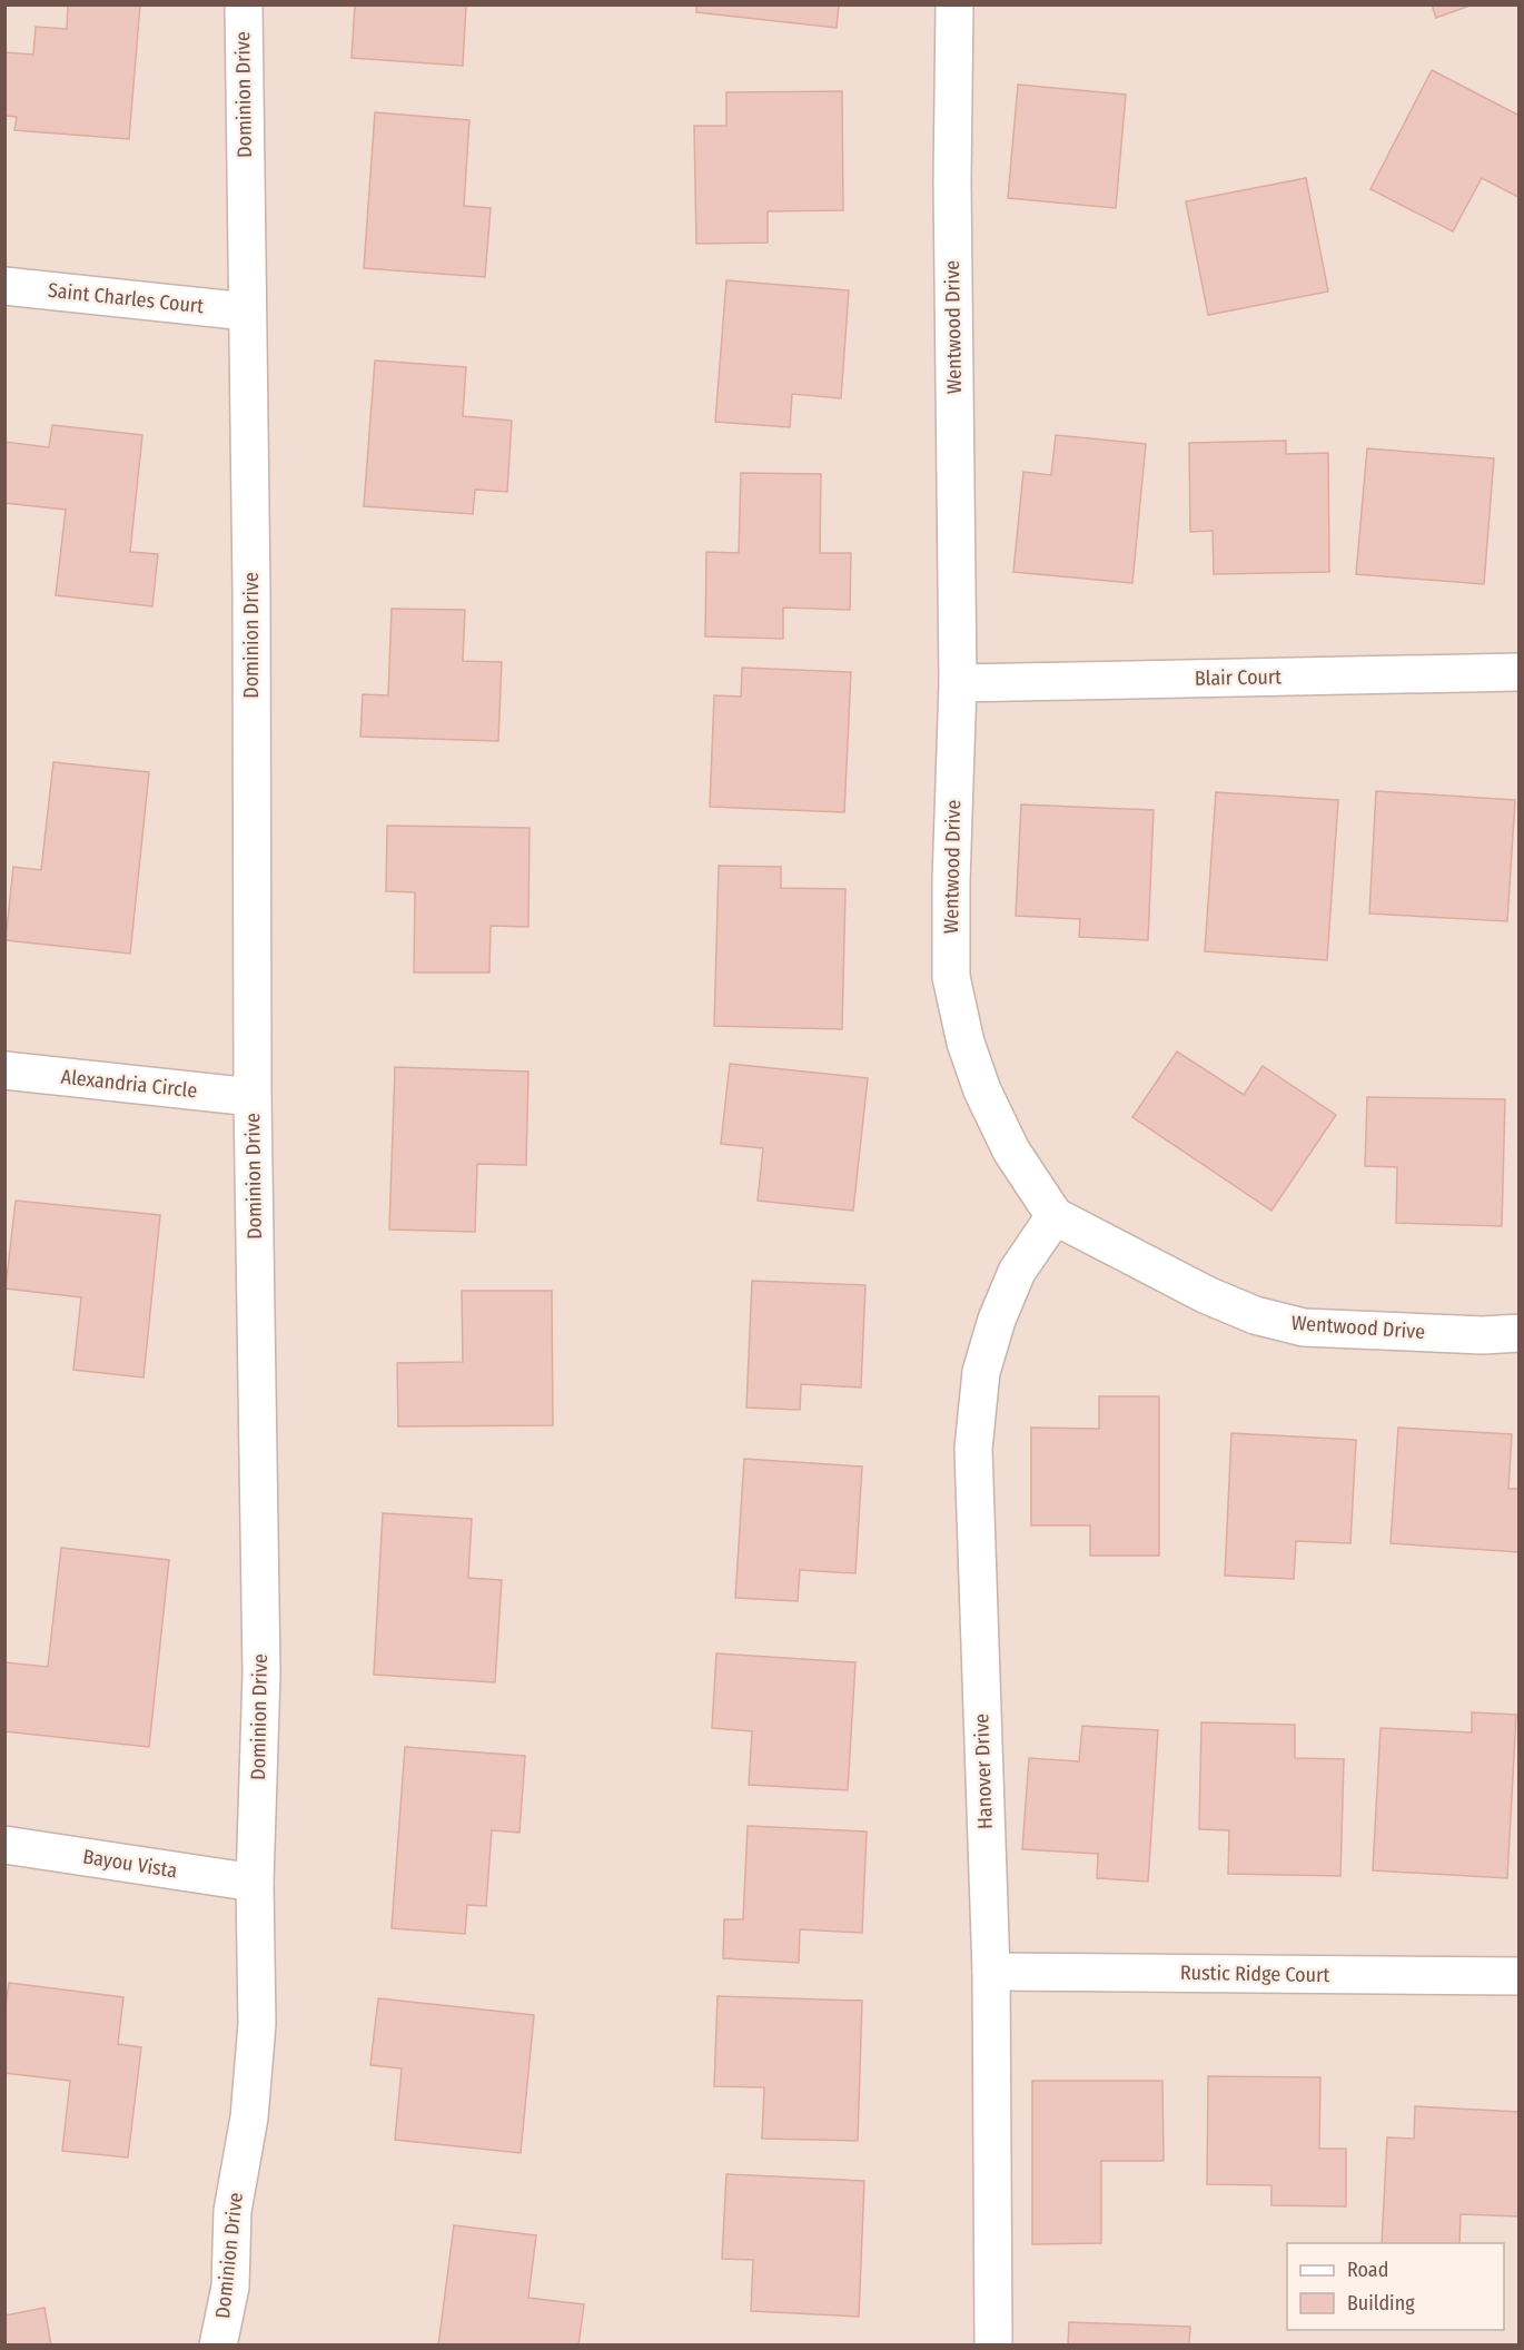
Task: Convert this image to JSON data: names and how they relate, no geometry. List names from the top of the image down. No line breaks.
{"streets":{"street":["Dominion Drive","Saint Charles Court","Wentwood Drive","Blair Court","Alexandria Circle","Hanover Drive","Bayou Vista","Rustic Ridge Court"]},"crossings":[["Dominion Drive","Saint Charles Court"],["Dominion Drive","Alexandria Circle"],["Dominion Drive","Bayou Vista"],["Wentwood Drive","Blair Court"],["Wentwood Drive","Hanover Drive"],["Hanover Drive","Rustic Ridge Court"]],"legend":["Road","Building"]}
